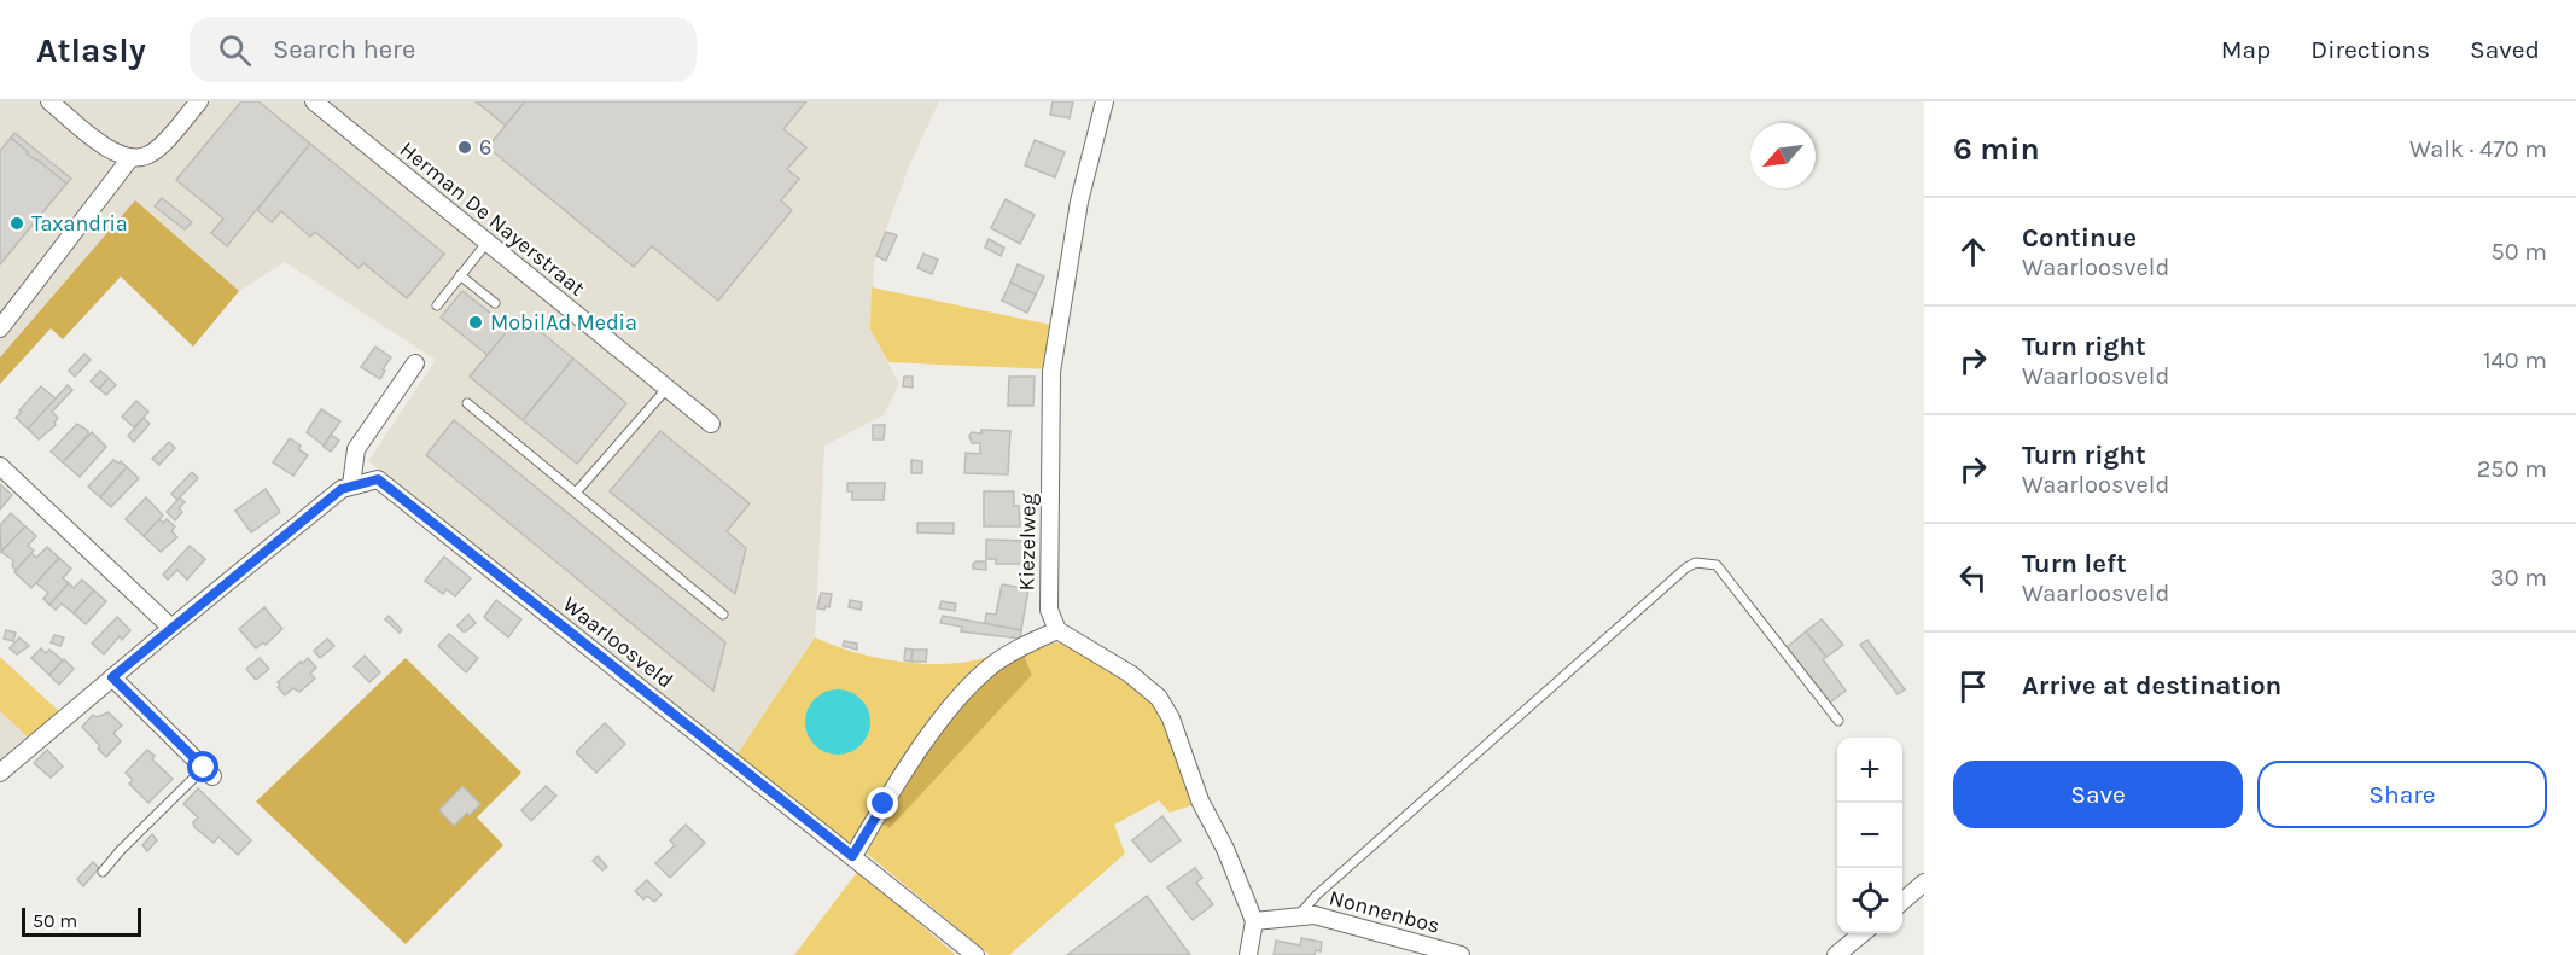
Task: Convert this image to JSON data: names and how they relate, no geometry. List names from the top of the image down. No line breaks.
{"streets":{"street":["Herman De Nayerstraat","Kiezelweg","Waarloosveld","Nonnenbos"]},"places":["6","Taxandria","MobilAd Media"],"scale_bar":"50 m","north":"bottom left","page":{"header":"Atlasly","search":"Search here","nav":["Map","Directions","Saved"],"heading":["6 min","Walk · 470 m"],"list":[["Continue","Waarloosveld","50 m"],["Turn right","Waarloosveld","140 m"],["Turn right","Waarloosveld","250 m"],["Turn left","Waarloosveld","30 m"],"Arrive at destination"],"map_buttons":["+","−"],"buttons":["Save","Share"],"scale":"50 m"}}
